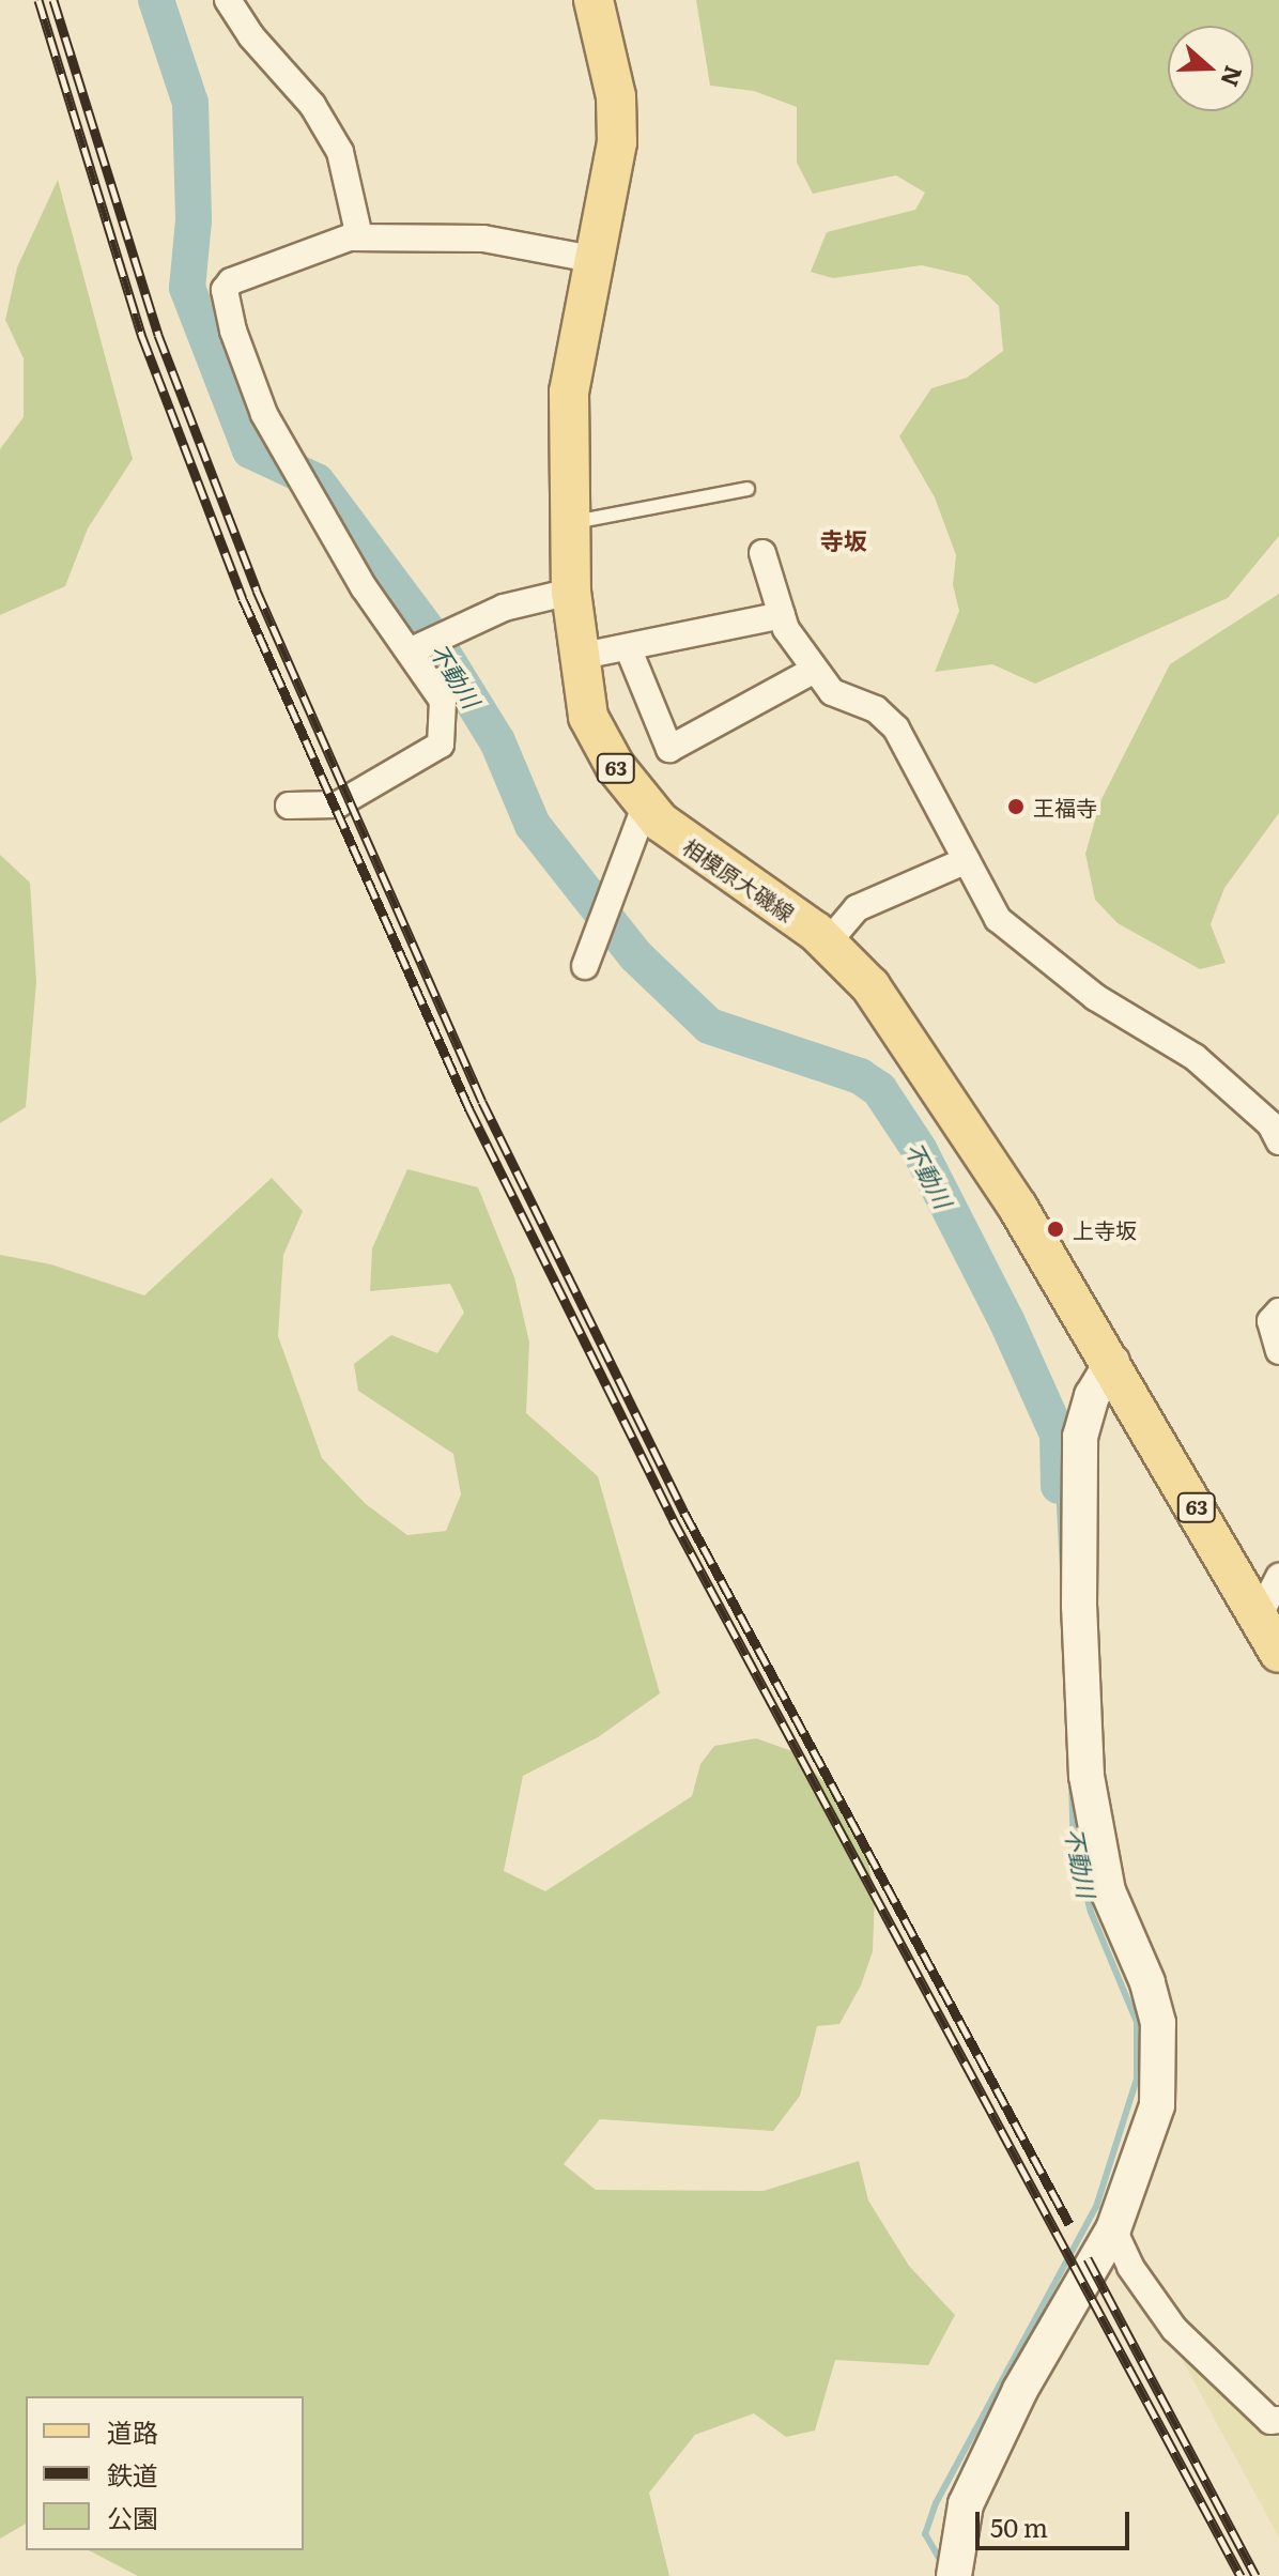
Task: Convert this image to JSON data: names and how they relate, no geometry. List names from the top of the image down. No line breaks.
{"streets":{"main road":["63","相模原大磯線"]},"districts":["寺坂"],"water":["不動川"],"places":["王福寺","上寺坂"],"legend":["道路","鉄道","公園"],"scale_bar":"50 m","north":"right"}
